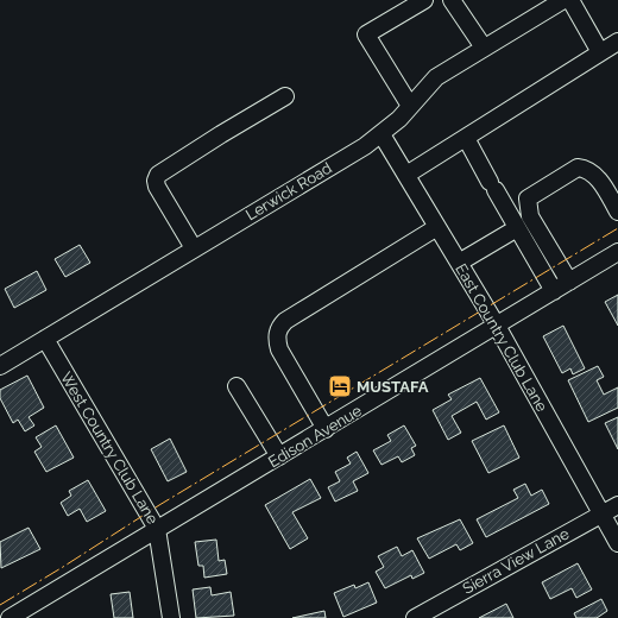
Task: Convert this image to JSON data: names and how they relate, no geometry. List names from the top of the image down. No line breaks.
{"streets":{"street":["Lerwick Road","East Country Club Lane","Edison Avenue","West Country Club Lane","Sierra View Lane"]},"crossings":[["Lerwick Road","East Country Club Lane"],["Lerwick Road","West Country Club Lane"],["East Country Club Lane","Edison Avenue"],["East Country Club Lane","Sierra View Lane"],["Edison Avenue","West Country Club Lane"]],"places":{"hotel":["MUSTAFA"]}}
